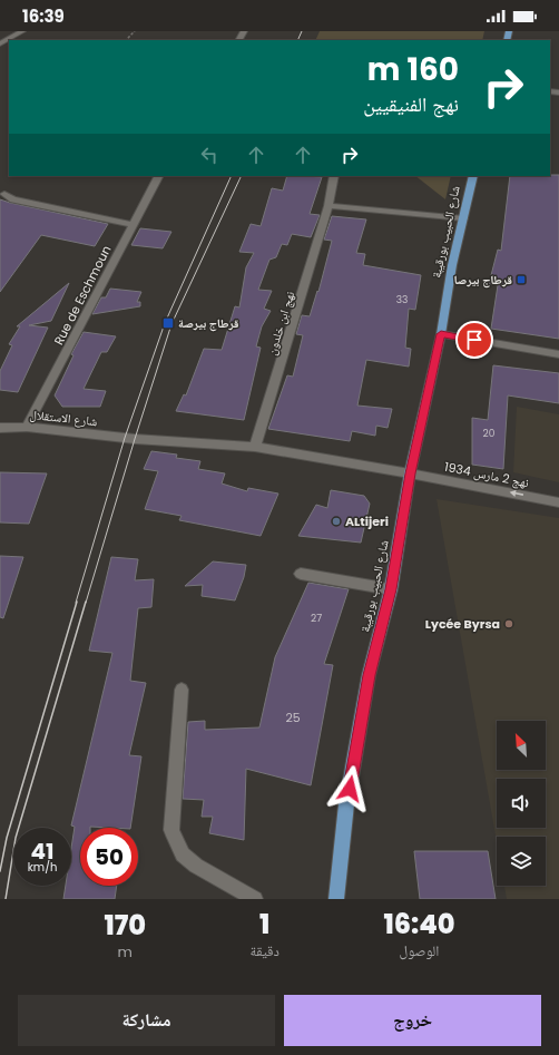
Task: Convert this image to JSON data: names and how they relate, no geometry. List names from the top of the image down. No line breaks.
{"streets":{"main road":["شارع الحبيب بورقيبة"],"street":["Rue de Eschmoun","نهج ابن خلدون","شارع الاستقلال","نهج 2 مارس 1934"]},"crossings":[["شارع الحبيب بورقيبة","نهج 2 مارس 1934"],["Rue de Eschmoun","شارع الاستقلال"],["نهج ابن خلدون","شارع الاستقلال"],["نهج ابن خلدون","نهج 2 مارس 1934"],["شارع الاستقلال","نهج 2 مارس 1934"]],"one_way":["نهج 2 مارس 1934"],"places":{"transit":["قرطاج بيرصا","قرطاج بيرصة"],"other":["ALtijeri","Lycée Byrsa"]},"house_numbers":["33","20","27","25"],"north":"top left","page":{"status":"16:39","turn":["160 m","نهج الفنيقيين"],"speed":"41 km/h","limit":"50","eta":["16:40","الوصول","1","دقيقة","170","m"],"buttons":["خروج","مشاركة"]}}
